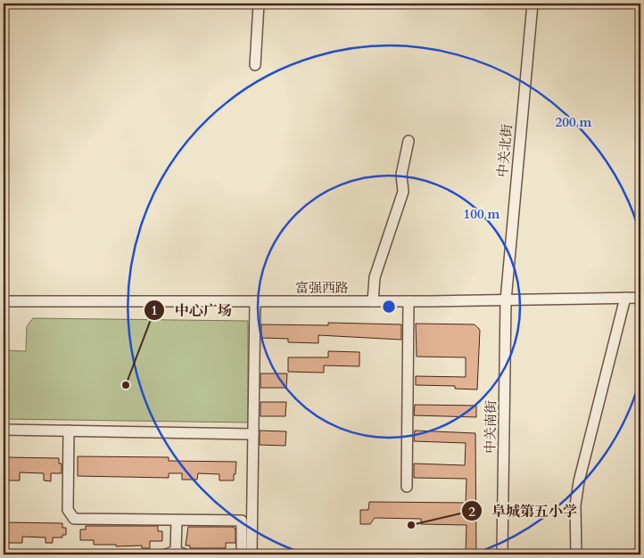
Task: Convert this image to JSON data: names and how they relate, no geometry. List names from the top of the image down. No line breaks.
{"streets":{"street":["中关北街","富强西路","中关南街"]},"crossings":[["中关北街","富强西路"],["中关北街","中关南街"],["富强西路","中关南街"]],"places":["中心广场","阜城第五小学"],"rings":["200 m","100 m"]}
